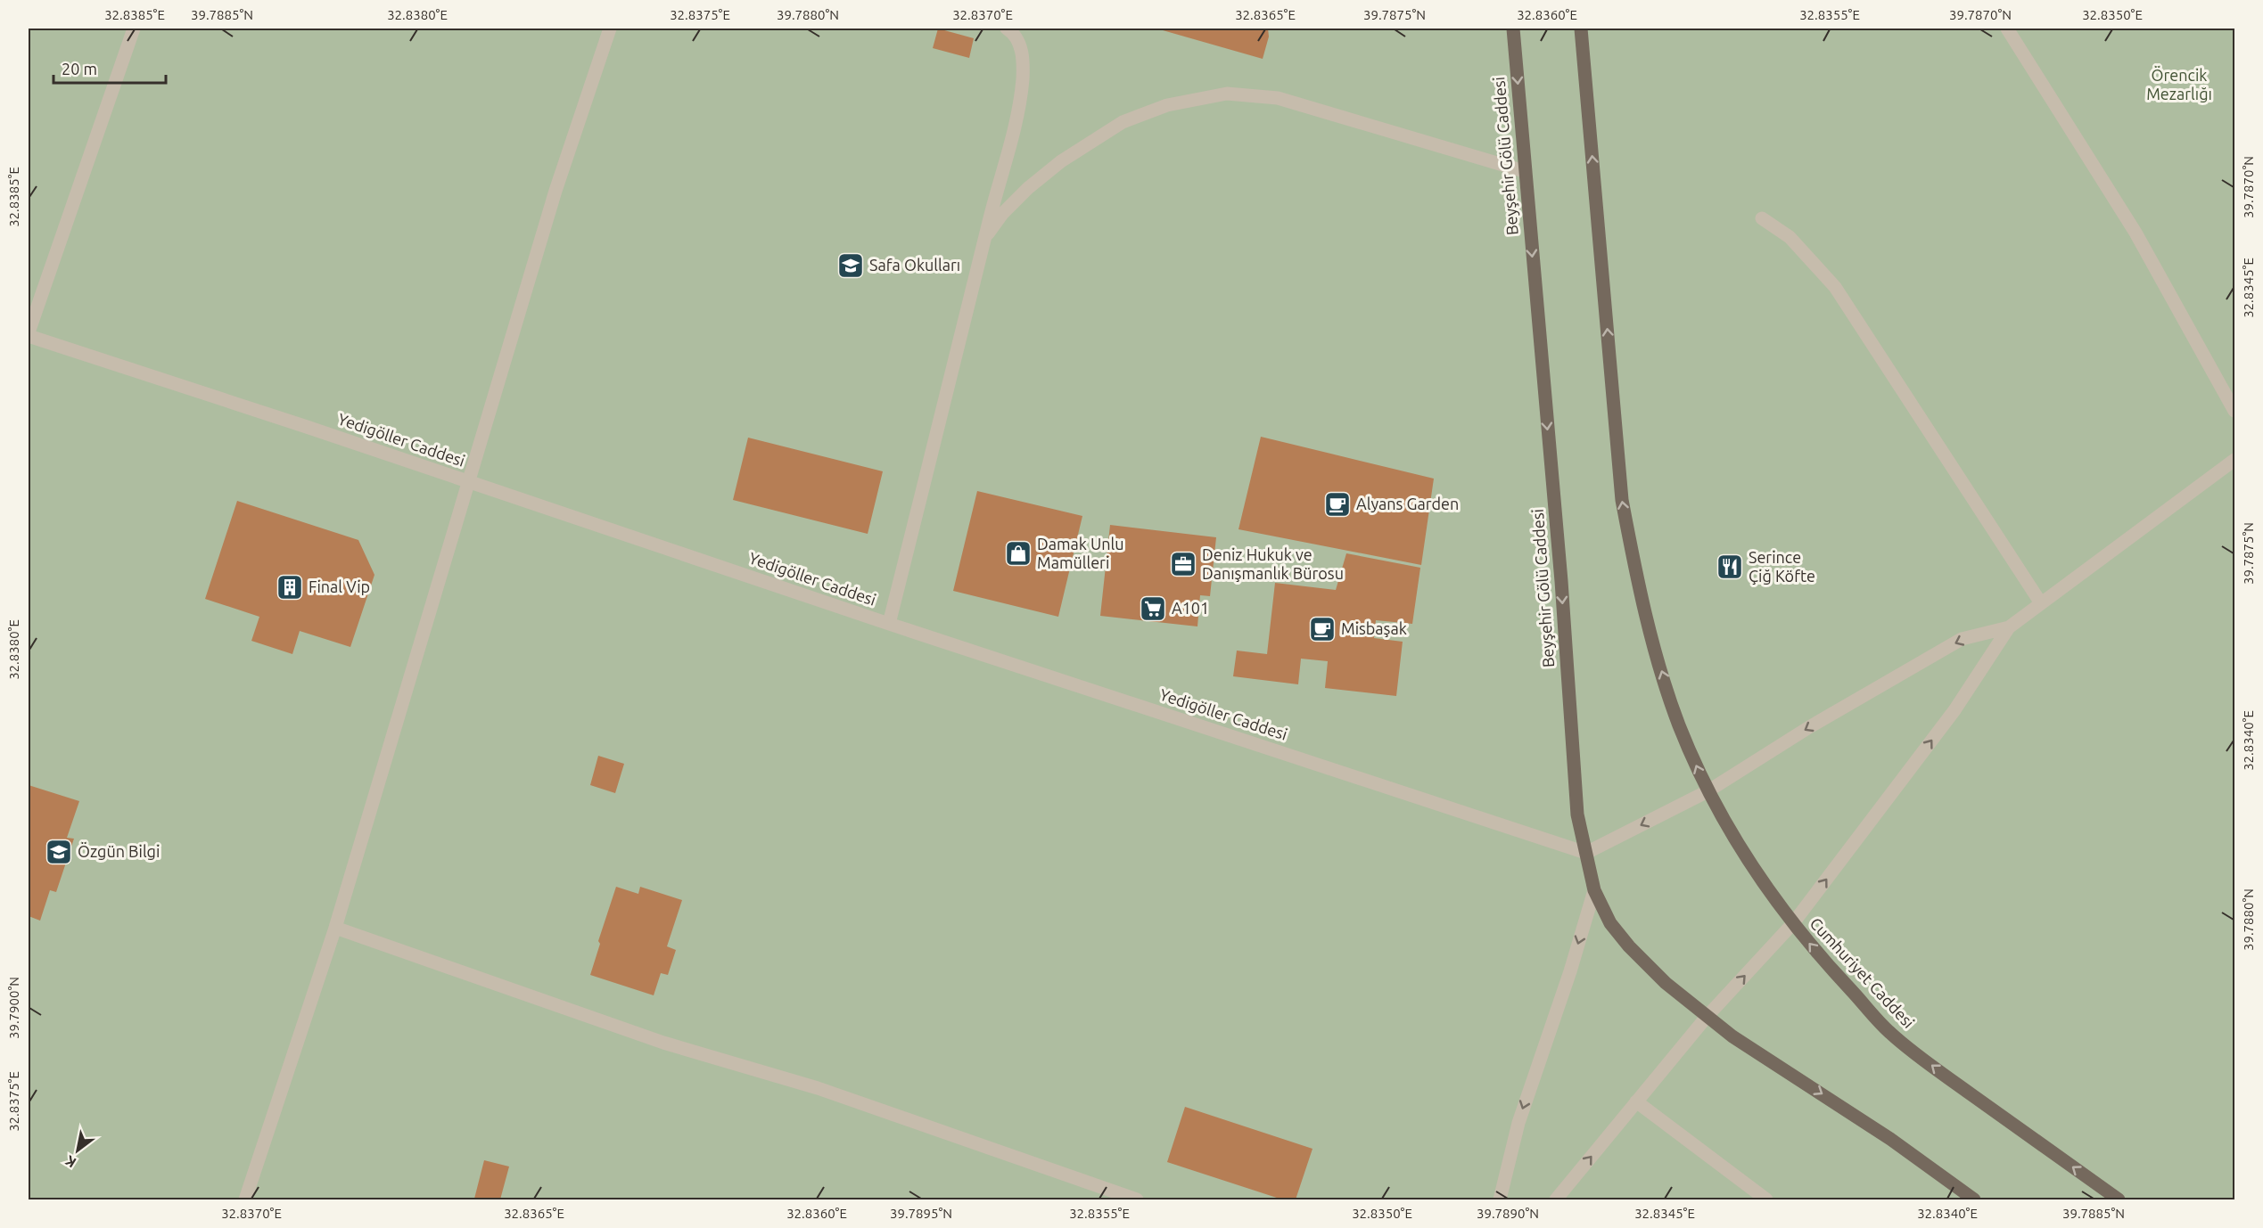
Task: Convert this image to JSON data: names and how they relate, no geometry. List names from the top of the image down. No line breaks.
{"streets":{"main road":["Beyşehir Gölü Caddesi","Cumhuriyet Caddesi"],"street":["Yedigöller Caddesi"]},"crossings":[["Beyşehir Gölü Caddesi","Yedigöller Caddesi"]],"one_way":["Beyşehir Gölü Caddesi","Cumhuriyet Caddesi"],"parks":["Örencik Mezarlığı"],"places":{"school or university":["Safa Okulları","Özgün Bilgi"],"cafe":["Alyans Garden","Misbaşak"],"shop":["Damak Unlu Mamülleri"],"office":["Deniz Hukuk ve Danışmanlık Bürosu"],"restaurant":["Serince Çiğ Köfte"],"building":["Final Vip"],"supermarket":["A101"]},"scale_bar":"20 m","north":"bottom left","coordinates":["32.8385°E","39.7885°N","32.8380°E","32.8375°E","39.7880°N","32.8370°E","32.8365°E","39.7875°N","32.8360°E","32.8355°E","39.7870°N","32.8350°E","32.8345°E","32.8340°E","39.7900°N","39.7895°N","39.7890°N"]}
